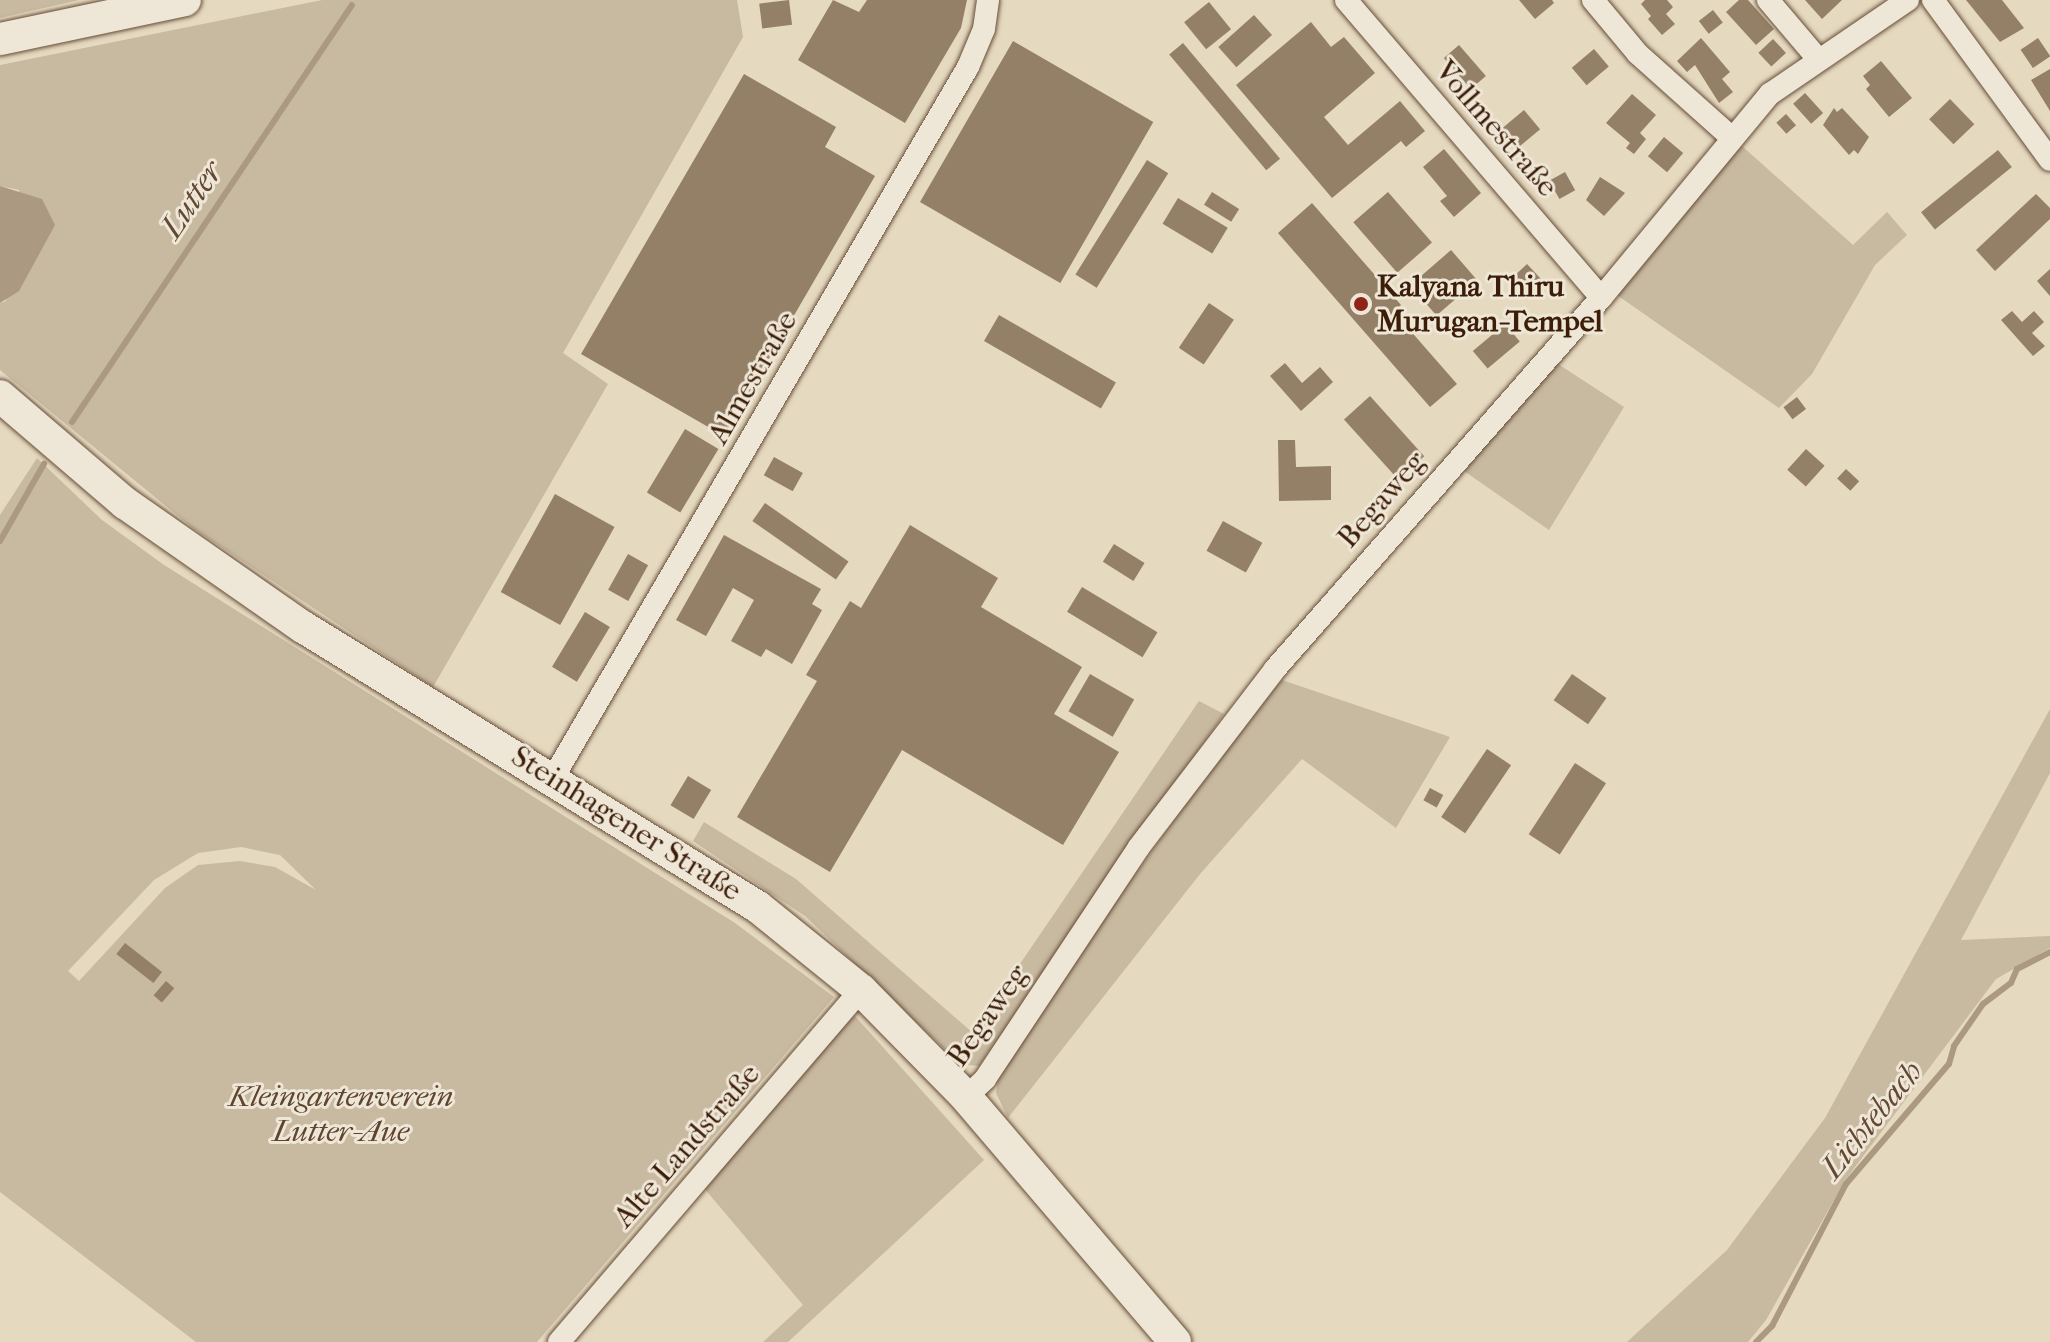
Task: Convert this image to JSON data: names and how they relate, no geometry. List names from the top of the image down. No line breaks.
{"streets":{"main road":["Steinhagener Straße"],"street":["Vollmestraße","Almestraße","Begaweg","Alte Landstraße"]},"crossings":[["Vollmestraße","Begaweg"],["Almestraße","Steinhagener Straße"],["Begaweg","Steinhagener Straße"],["Steinhagener Straße","Alte Landstraße"]],"water":["Lutter","Lichtebach"],"parks":["Kleingartenverein Lutter-Aue"],"places":["Kalyana Thiru Murugan-Tempel"]}
